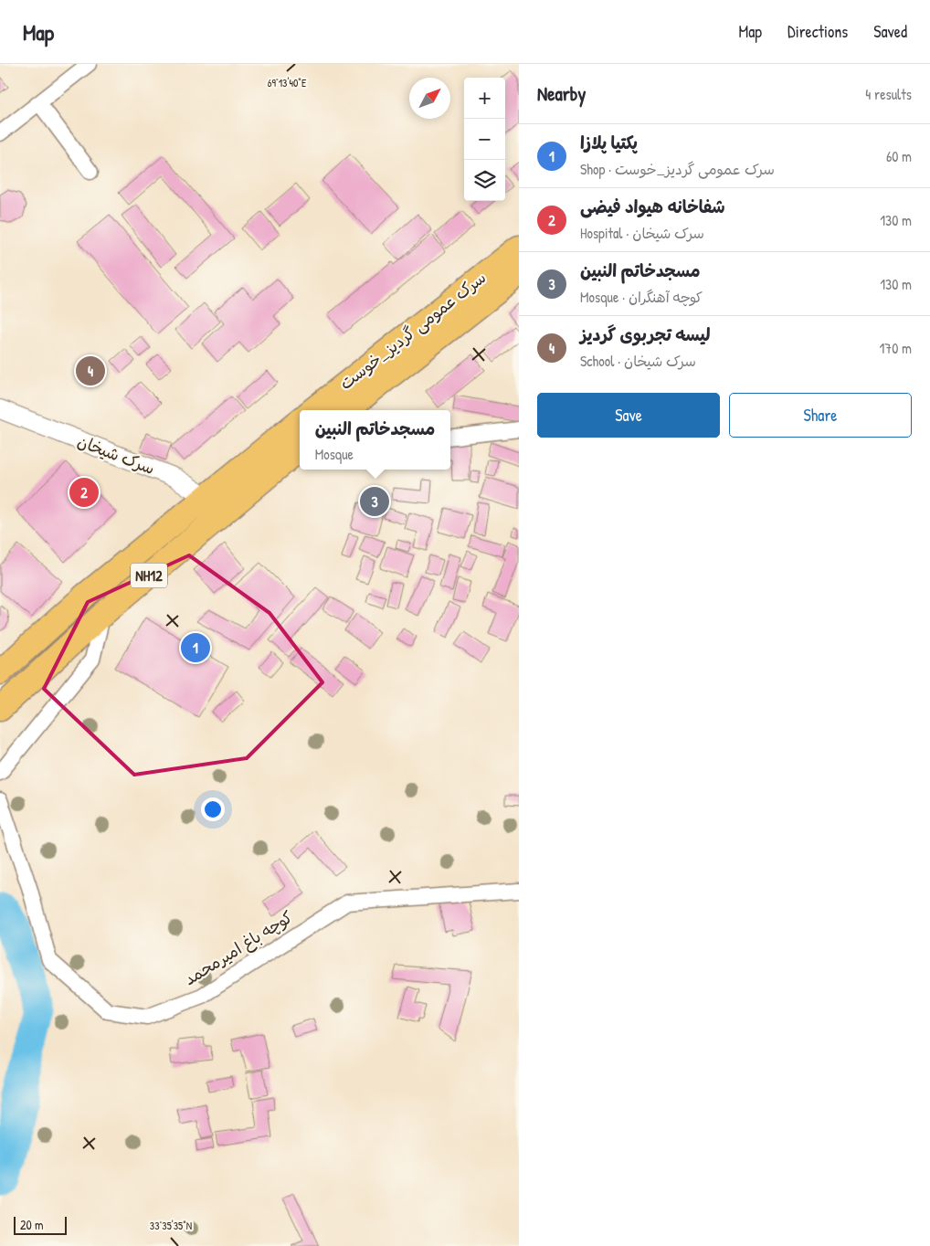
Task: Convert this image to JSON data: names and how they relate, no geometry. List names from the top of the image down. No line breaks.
{"streets":{"highway":["سرک عمومی گردیز_خوست","NH12"],"street":["سرک شیخان","کوچه باغ امیرمحمد"]},"crossings":[["سرک شیخان","NH12"]],"scale_bar":"20 m","north":"top right","page":{"header":"Map","nav":["Map","Directions","Saved"],"heading":["Nearby","4 results"],"map_buttons":["+","−"],"list":[{"mark":"1","name":"پکتیا پلازا","note":"Shop · سرک عمومی گردیز_خوست","value":"60 m"},{"mark":"2","name":"شفاخانه هیواد فیضی","note":"Hospital · سرک شیخان","value":"130 m"},{"mark":"3","name":"مسجدخاتم النبین","note":"Mosque · کوچه آهنگران","value":"130 m"},{"mark":"4","name":"لیسه تجربوی گردیز","note":"School · سرک شیخان","value":"170 m"}],"pins":["4","2","3","1"],"buttons":["Save","Share"],"popup":["مسجدخاتم النبین","Mosque"],"scale":"20 m"},"coordinates":["69°13'40\"E","33°35'35\"N"]}
